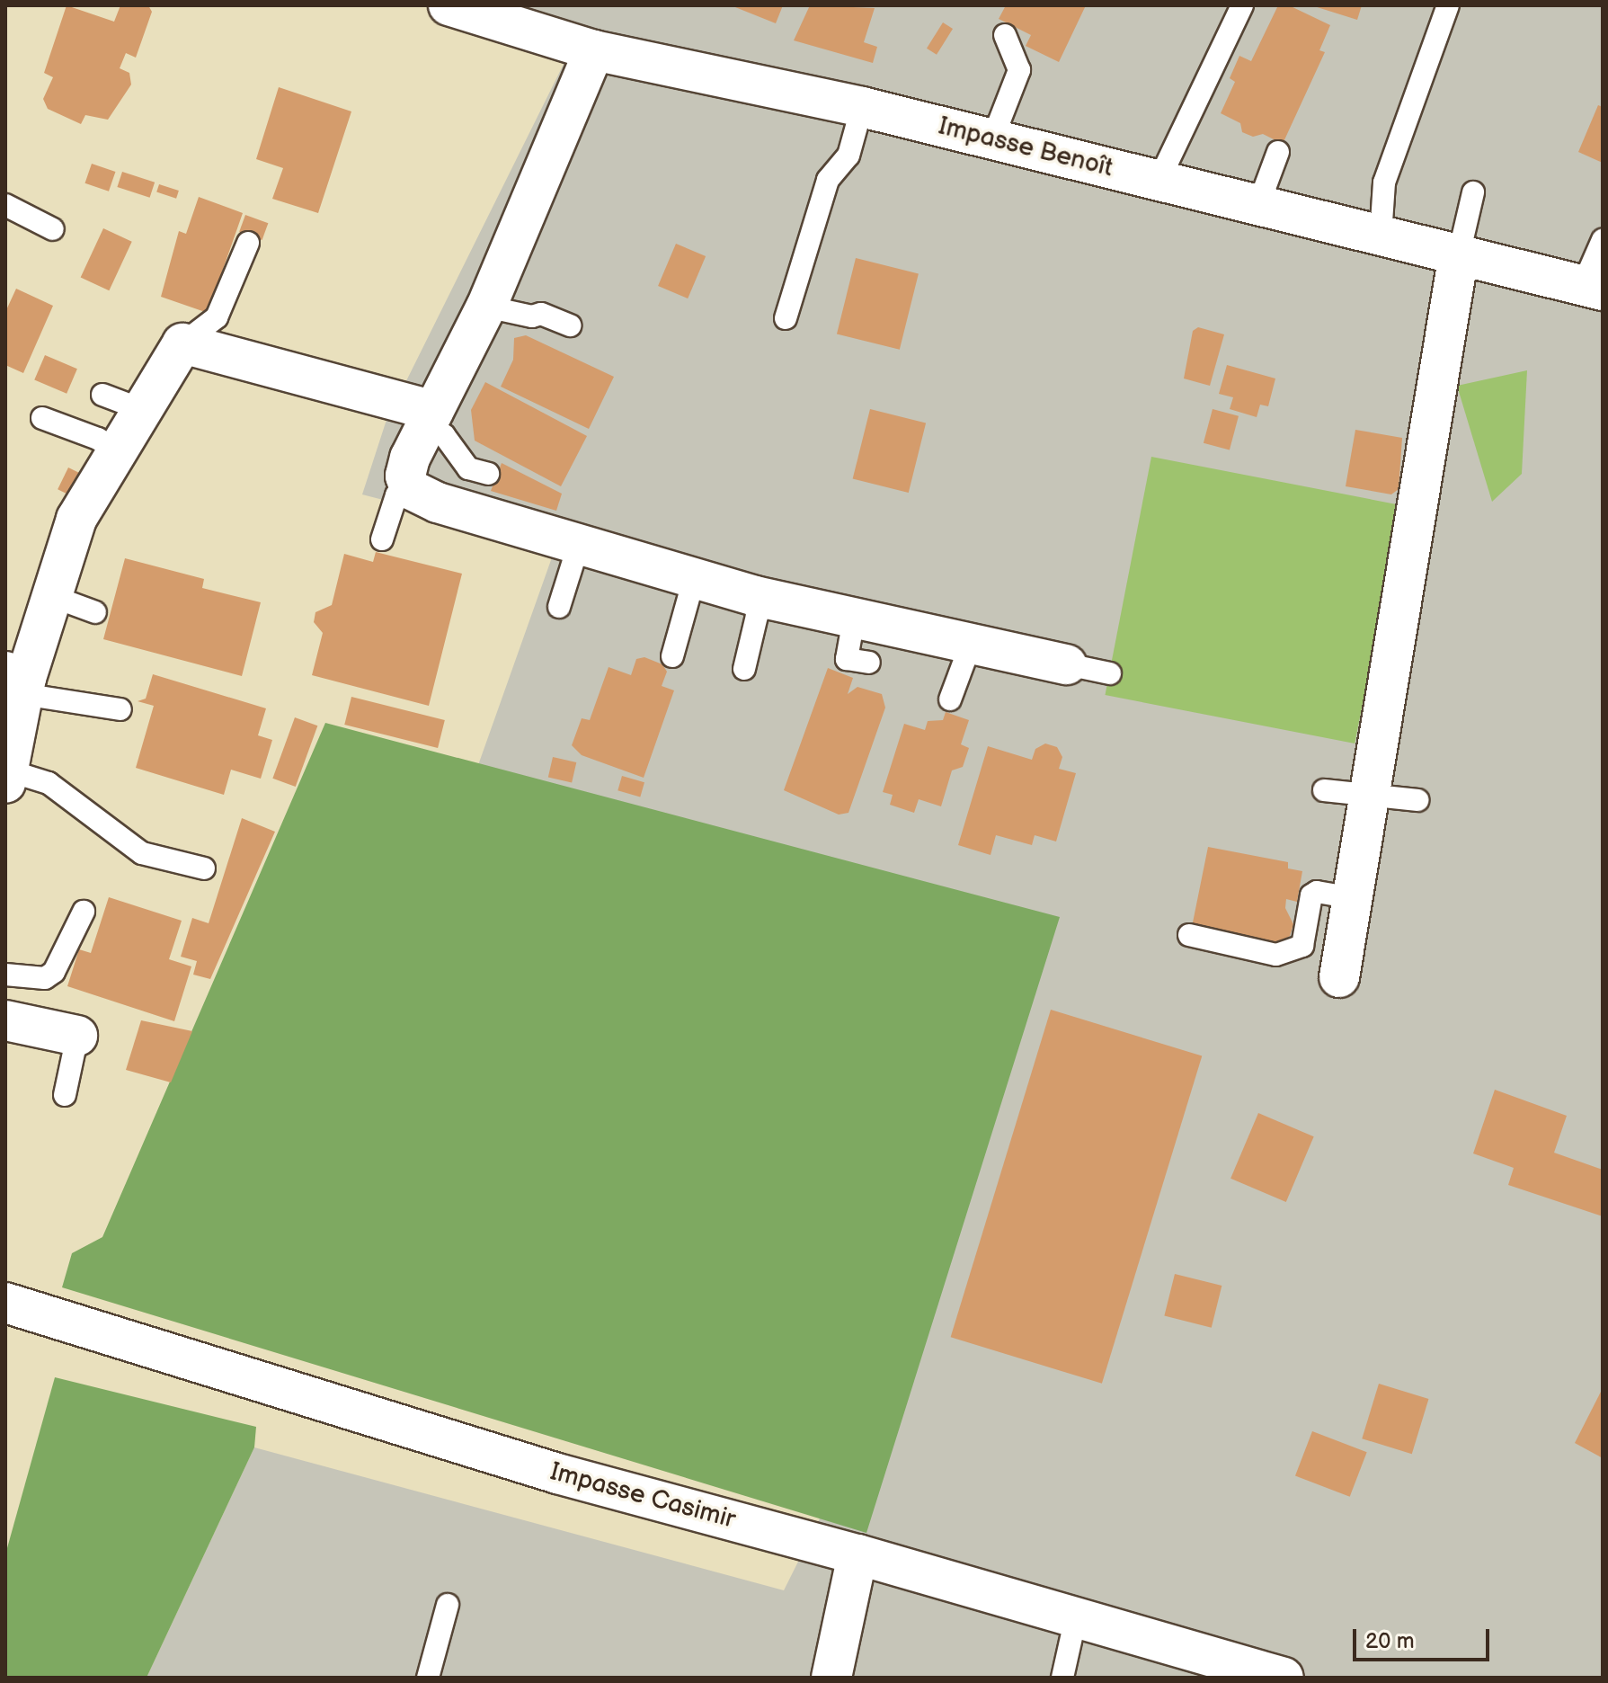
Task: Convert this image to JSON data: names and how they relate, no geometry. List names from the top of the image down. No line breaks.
{"streets":{"street":["Impasse Benoît","Impasse Casimir"]},"scale_bar":"20 m"}
